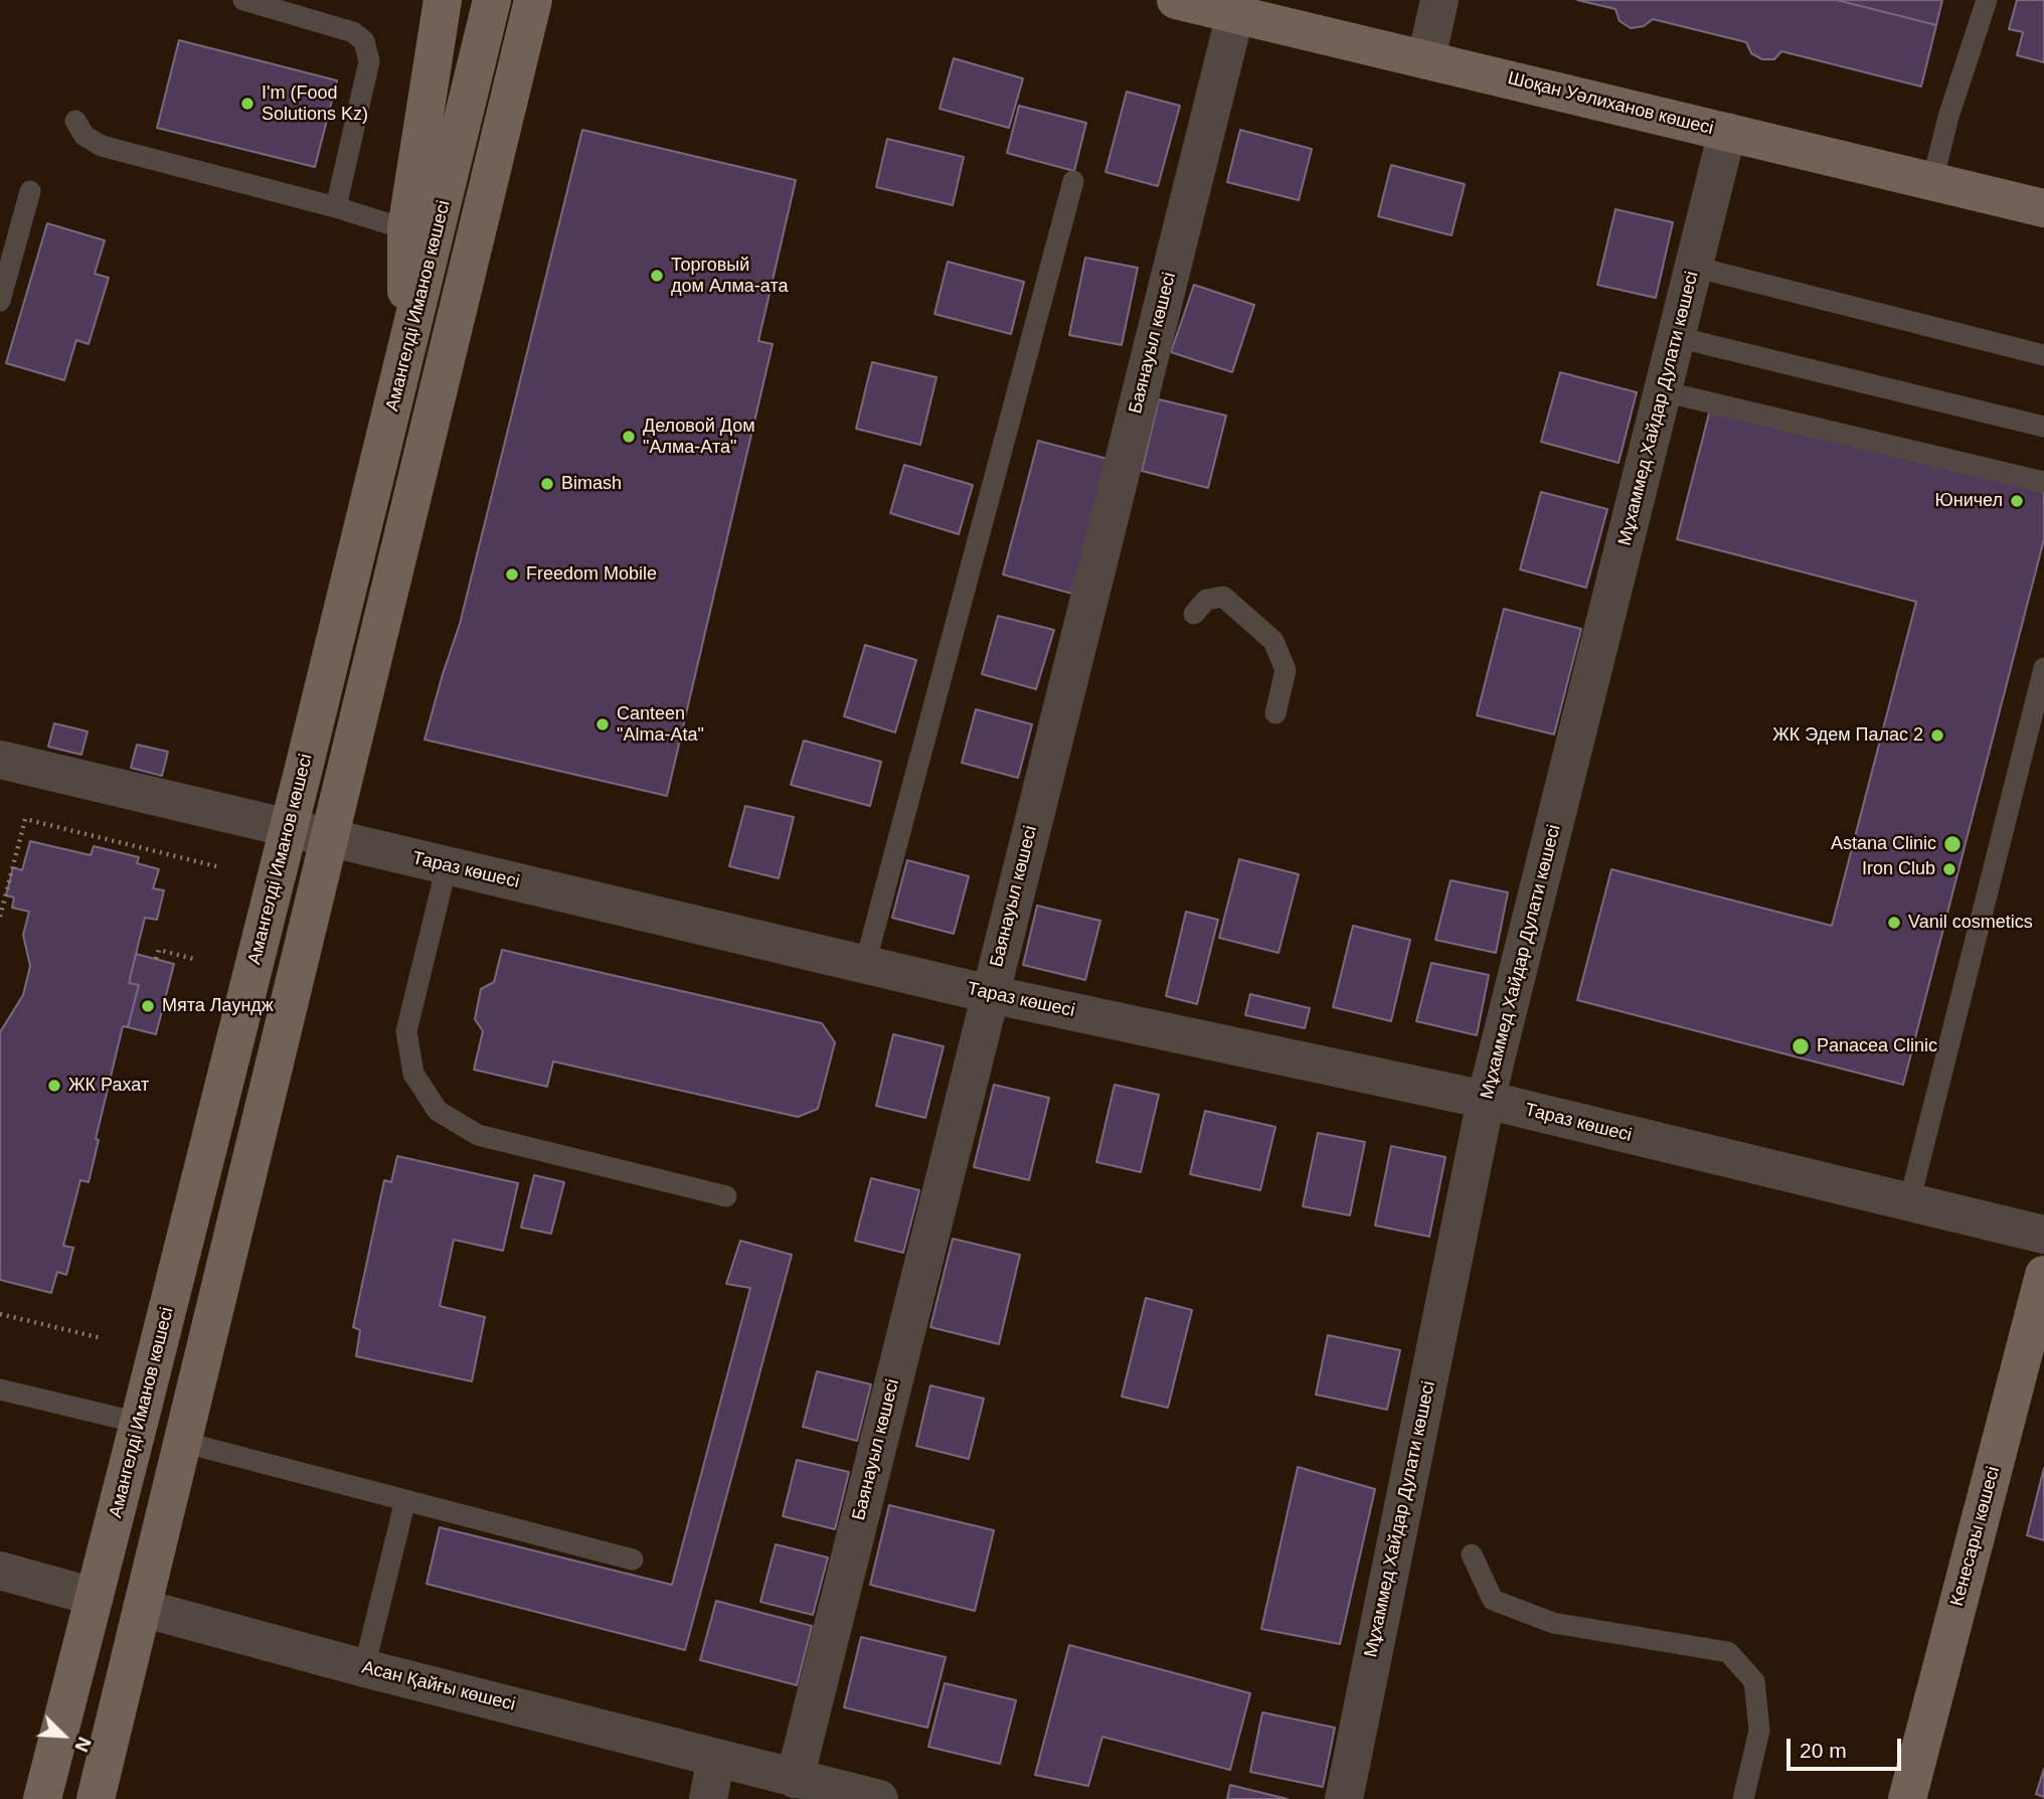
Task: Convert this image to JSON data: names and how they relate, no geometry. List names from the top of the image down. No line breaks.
{"streets":{"main road":["Шоқан Уәлиханов көшесі","Амангелді Иманов көшесі","Кенесары көшесі","Асан Қайғы көшесі"],"street":["Баянауыл көшесі","Мұхаммед Хайдар Дулати көшесі","Тараз көшесі"]},"crossings":[["Шоқан Уәлиханов көшесі","Баянауыл көшесі"],["Шоқан Уәлиханов көшесі","Мұхаммед Хайдар Дулати көшесі"],["Амангелді Иманов көшесі","Тараз көшесі"],["Амангелді Иманов көшесі","Асан Қайғы көшесі"],["Баянауыл көшесі","Тараз көшесі"],["Баянауыл көшесі","Асан Қайғы көшесі"],["Мұхаммед Хайдар Дулати көшесі","Тараз көшесі"]],"places":["I'm (Food Solutions Kz)","Торговый дом Алма-ата","Деловой Дом \"Алма-Ата\"","Bimash","Юничел","Freedom Mobile","Canteen \"Alma-Ata\"","ЖК Эдем Палас 2","Astana Clinic","Iron Club","Vanil cosmetics","Мята Лаундж","Panacea Clinic","ЖК Рахат"],"scale_bar":"20 m","north":"bottom right"}
